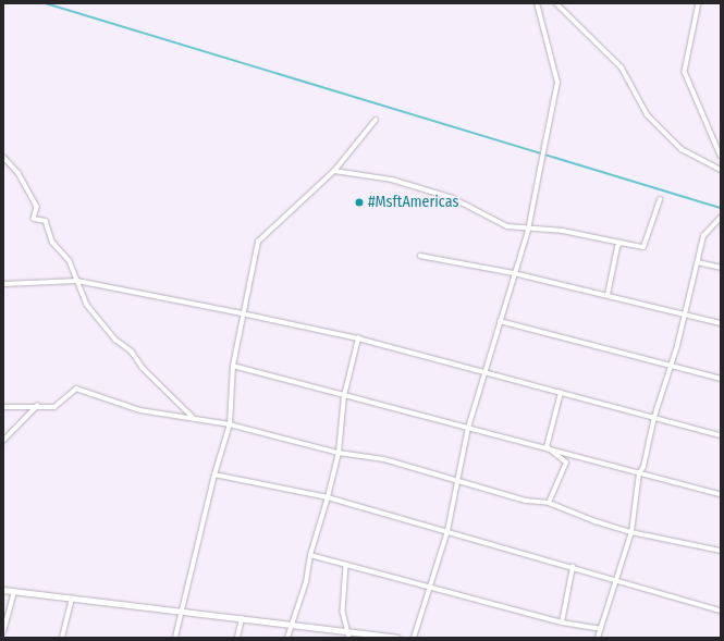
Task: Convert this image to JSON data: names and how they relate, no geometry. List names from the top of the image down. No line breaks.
{"places":["#MsftAmericas"]}
